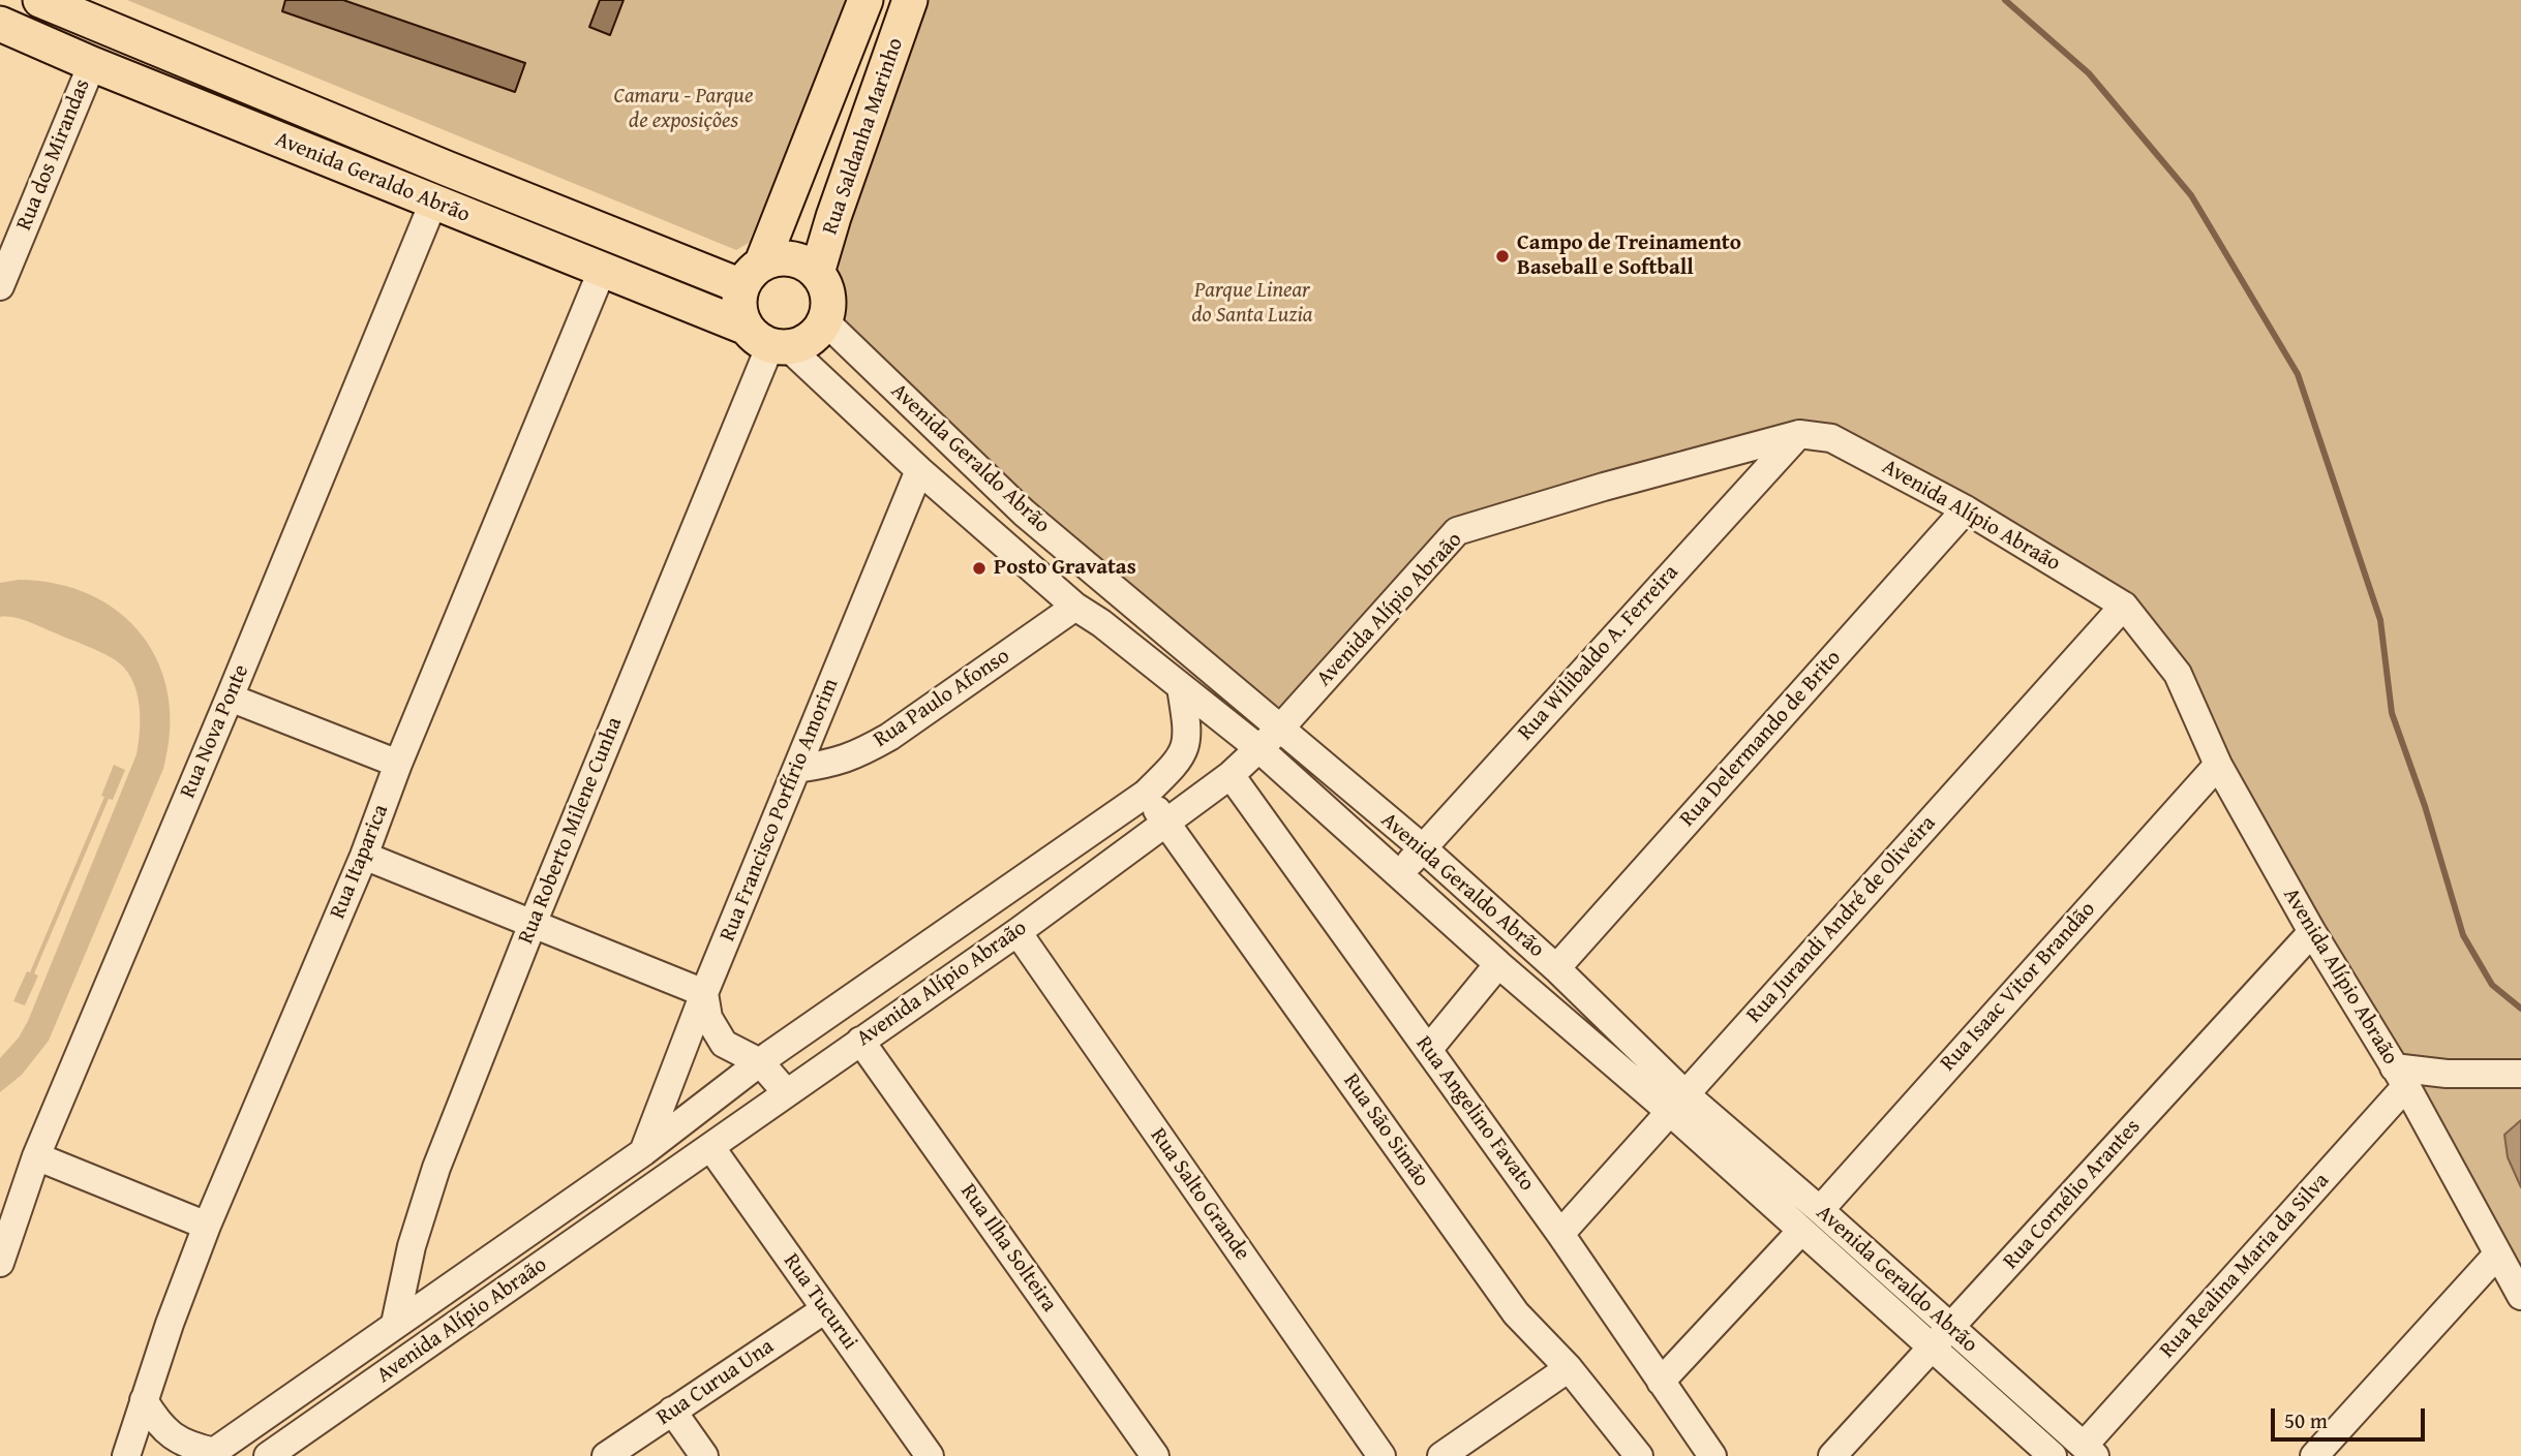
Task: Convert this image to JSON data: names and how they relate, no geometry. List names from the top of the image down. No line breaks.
{"streets":{"main road":["Rua Saldanha Marinho","Avenida Geraldo Abrão"],"street":["Rua dos Mirandas","Avenida Alípio Abraão","Rua Wilibaldo A. Ferreira","Rua Paulo Afonso","Rua Nova Ponte","Rua Delermando de Brito","Rua Francisco Porfírio Amorim","Rua Roberto Milene Cunha","Rua Itaparica","Rua Jurandi André de Oliveira","Rua Isaac Vitor Brandão","Rua Angelino Favato","Rua São Simão","Rua Salto Grande","Rua Cornélio Arantes","Rua Ilha Solteira","Rua Realina Maria da Silva","Rua Tucurui","Rua Curua Una"]},"crossings":[["Rua Saldanha Marinho","Avenida Geraldo Abrão"],["Rua Saldanha Marinho","Rua Roberto Milene Cunha"],["Rua dos Mirandas","Avenida Geraldo Abrão"],["Avenida Geraldo Abrão","Avenida Alípio Abraão"],["Avenida Geraldo Abrão","Rua Wilibaldo A. Ferreira"],["Avenida Geraldo Abrão","Rua Paulo Afonso"],["Avenida Geraldo Abrão","Rua Nova Ponte"],["Avenida Geraldo Abrão","Rua Delermando de Brito"],["Avenida Geraldo Abrão","Rua Francisco Porfírio Amorim"],["Avenida Geraldo Abrão","Rua Roberto Milene Cunha"],["Avenida Geraldo Abrão","Rua Itaparica"],["Avenida Geraldo Abrão","Rua Jurandi André de Oliveira"],["Avenida Geraldo Abrão","Rua Isaac Vitor Brandão"],["Avenida Geraldo Abrão","Rua Cornélio Arantes"],["Avenida Geraldo Abrão","Rua Realina Maria da Silva"],["Avenida Alípio Abraão","Rua Wilibaldo A. Ferreira"],["Avenida Alípio Abraão","Rua Delermando de Brito"],["Avenida Alípio Abraão","Rua Francisco Porfírio Amorim"],["Avenida Alípio Abraão","Rua Roberto Milene Cunha"],["Avenida Alípio Abraão","Rua Itaparica"],["Avenida Alípio Abraão","Rua Jurandi André de Oliveira"],["Avenida Alípio Abraão","Rua Isaac Vitor Brandão"],["Avenida Alípio Abraão","Rua Angelino Favato"],["Avenida Alípio Abraão","Rua São Simão"],["Avenida Alípio Abraão","Rua Salto Grande"],["Avenida Alípio Abraão","Rua Cornélio Arantes"],["Avenida Alípio Abraão","Rua Ilha Solteira"],["Avenida Alípio Abraão","Rua Realina Maria da Silva"],["Avenida Alípio Abraão","Rua Tucurui"],["Rua Paulo Afonso","Rua Francisco Porfírio Amorim"],["Rua Jurandi André de Oliveira","Rua Angelino Favato"],["Rua Tucurui","Rua Curua Una"]],"parks":["Camaru - Parque de exposições","Parque Linear do Santa Luzia"],"places":["Campo de Treinamento Baseball e Softball","Posto Gravatas"],"scale_bar":"50 m"}
